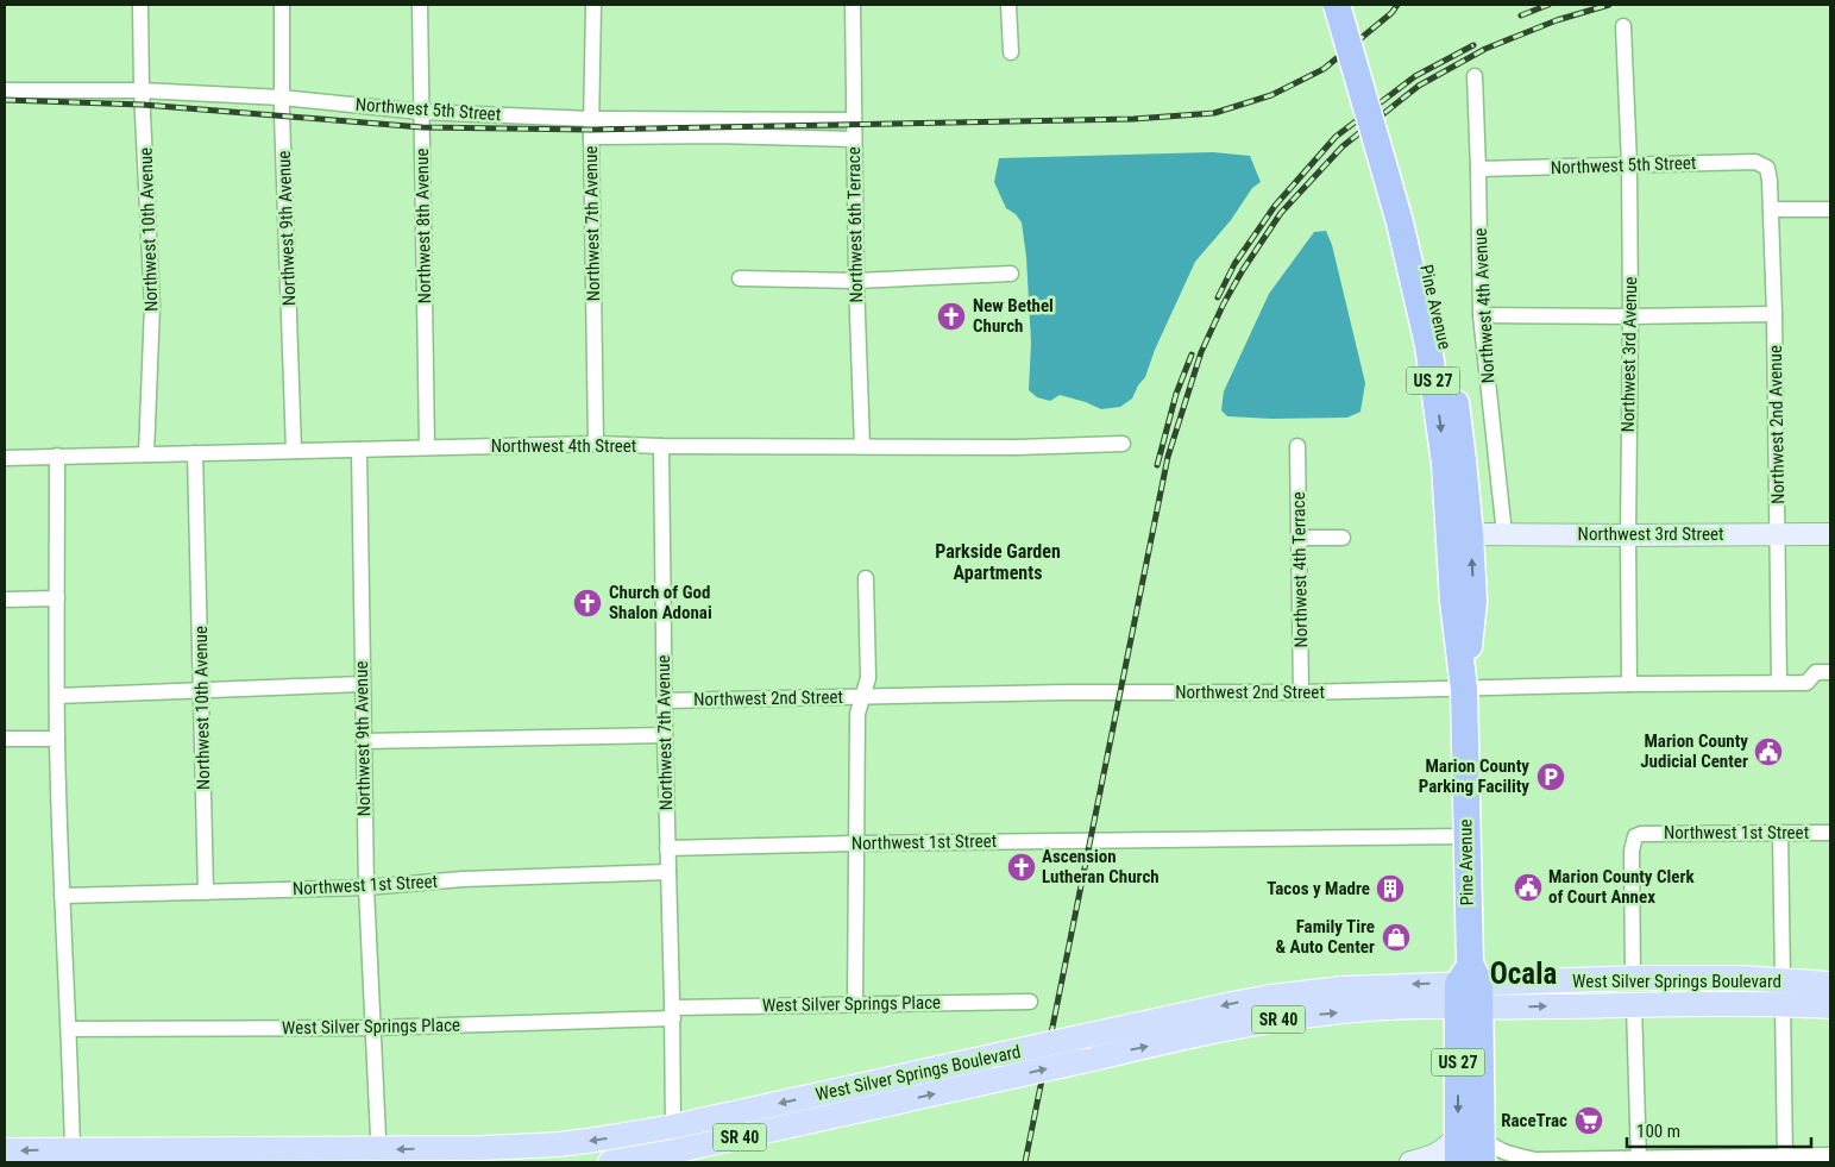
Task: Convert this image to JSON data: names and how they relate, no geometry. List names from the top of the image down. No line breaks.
{"streets":{"highway":["Pine Avenue","US 27"],"main road":["West Silver Springs Boulevard","SR 40"],"street":["Northwest 5th Street","Northwest 7th Avenue","Northwest 6th Terrace","Northwest 8th Avenue","Northwest 9th Avenue","Northwest 10th Avenue","Northwest 4th Avenue","Northwest 3rd Avenue","Northwest 2nd Avenue","Northwest 4th Street","Northwest 3rd Street","Northwest 4th Terrace","Northwest 2nd Street","Northwest 1st Street","West Silver Springs Place"]},"crossings":[["Northwest 5th Street","Northwest 7th Avenue"],["Northwest 5th Street","Northwest 6th Terrace"],["Northwest 5th Street","Northwest 8th Avenue"],["Northwest 5th Street","Northwest 9th Avenue"],["Northwest 5th Street","Northwest 10th Avenue"],["Northwest 5th Street","Northwest 4th Avenue"],["Northwest 5th Street","Northwest 3rd Avenue"],["Northwest 5th Street","Northwest 2nd Avenue"],["Northwest 7th Avenue","Northwest 4th Street"],["Northwest 7th Avenue","Northwest 2nd Street"],["Northwest 7th Avenue","Northwest 1st Street"],["Northwest 7th Avenue","West Silver Springs Boulevard"],["Northwest 7th Avenue","West Silver Springs Place"],["Northwest 6th Terrace","Northwest 4th Street"],["Northwest 8th Avenue","Northwest 4th Street"],["Northwest 9th Avenue","Northwest 4th Street"],["Northwest 9th Avenue","Northwest 1st Street"],["Northwest 9th Avenue","West Silver Springs Boulevard"],["Northwest 9th Avenue","West Silver Springs Place"],["Northwest 10th Avenue","Northwest 4th Street"],["Northwest 10th Avenue","Northwest 1st Street"],["Northwest 4th Avenue","Northwest 3rd Street"],["Pine Avenue","Northwest 3rd Street"],["Pine Avenue","Northwest 2nd Street"],["Pine Avenue","Northwest 1st Street"],["Pine Avenue","West Silver Springs Boulevard"],["Northwest 3rd Avenue","Northwest 3rd Street"],["Northwest 3rd Avenue","Northwest 2nd Street"],["Northwest 2nd Avenue","Northwest 3rd Street"],["Northwest 2nd Avenue","Northwest 2nd Street"],["Northwest 4th Terrace","Northwest 2nd Street"],["Northwest 1st Street","West Silver Springs Boulevard"]],"districts":["Parkside Garden Apartments","Ocala"],"places":{"church":["New Bethel Church","Church of God Shalon Adonai","Ascension Lutheran Church"],"public building":["Marion County Judicial Center","Marion County Clerk of Court Annex"],"parking":["Marion County Parking Facility"],"building":["Tacos y Madre"],"shop":["Family Tire & Auto Center"],"supermarket":["RaceTrac"]},"scale_bar":"100 m"}
